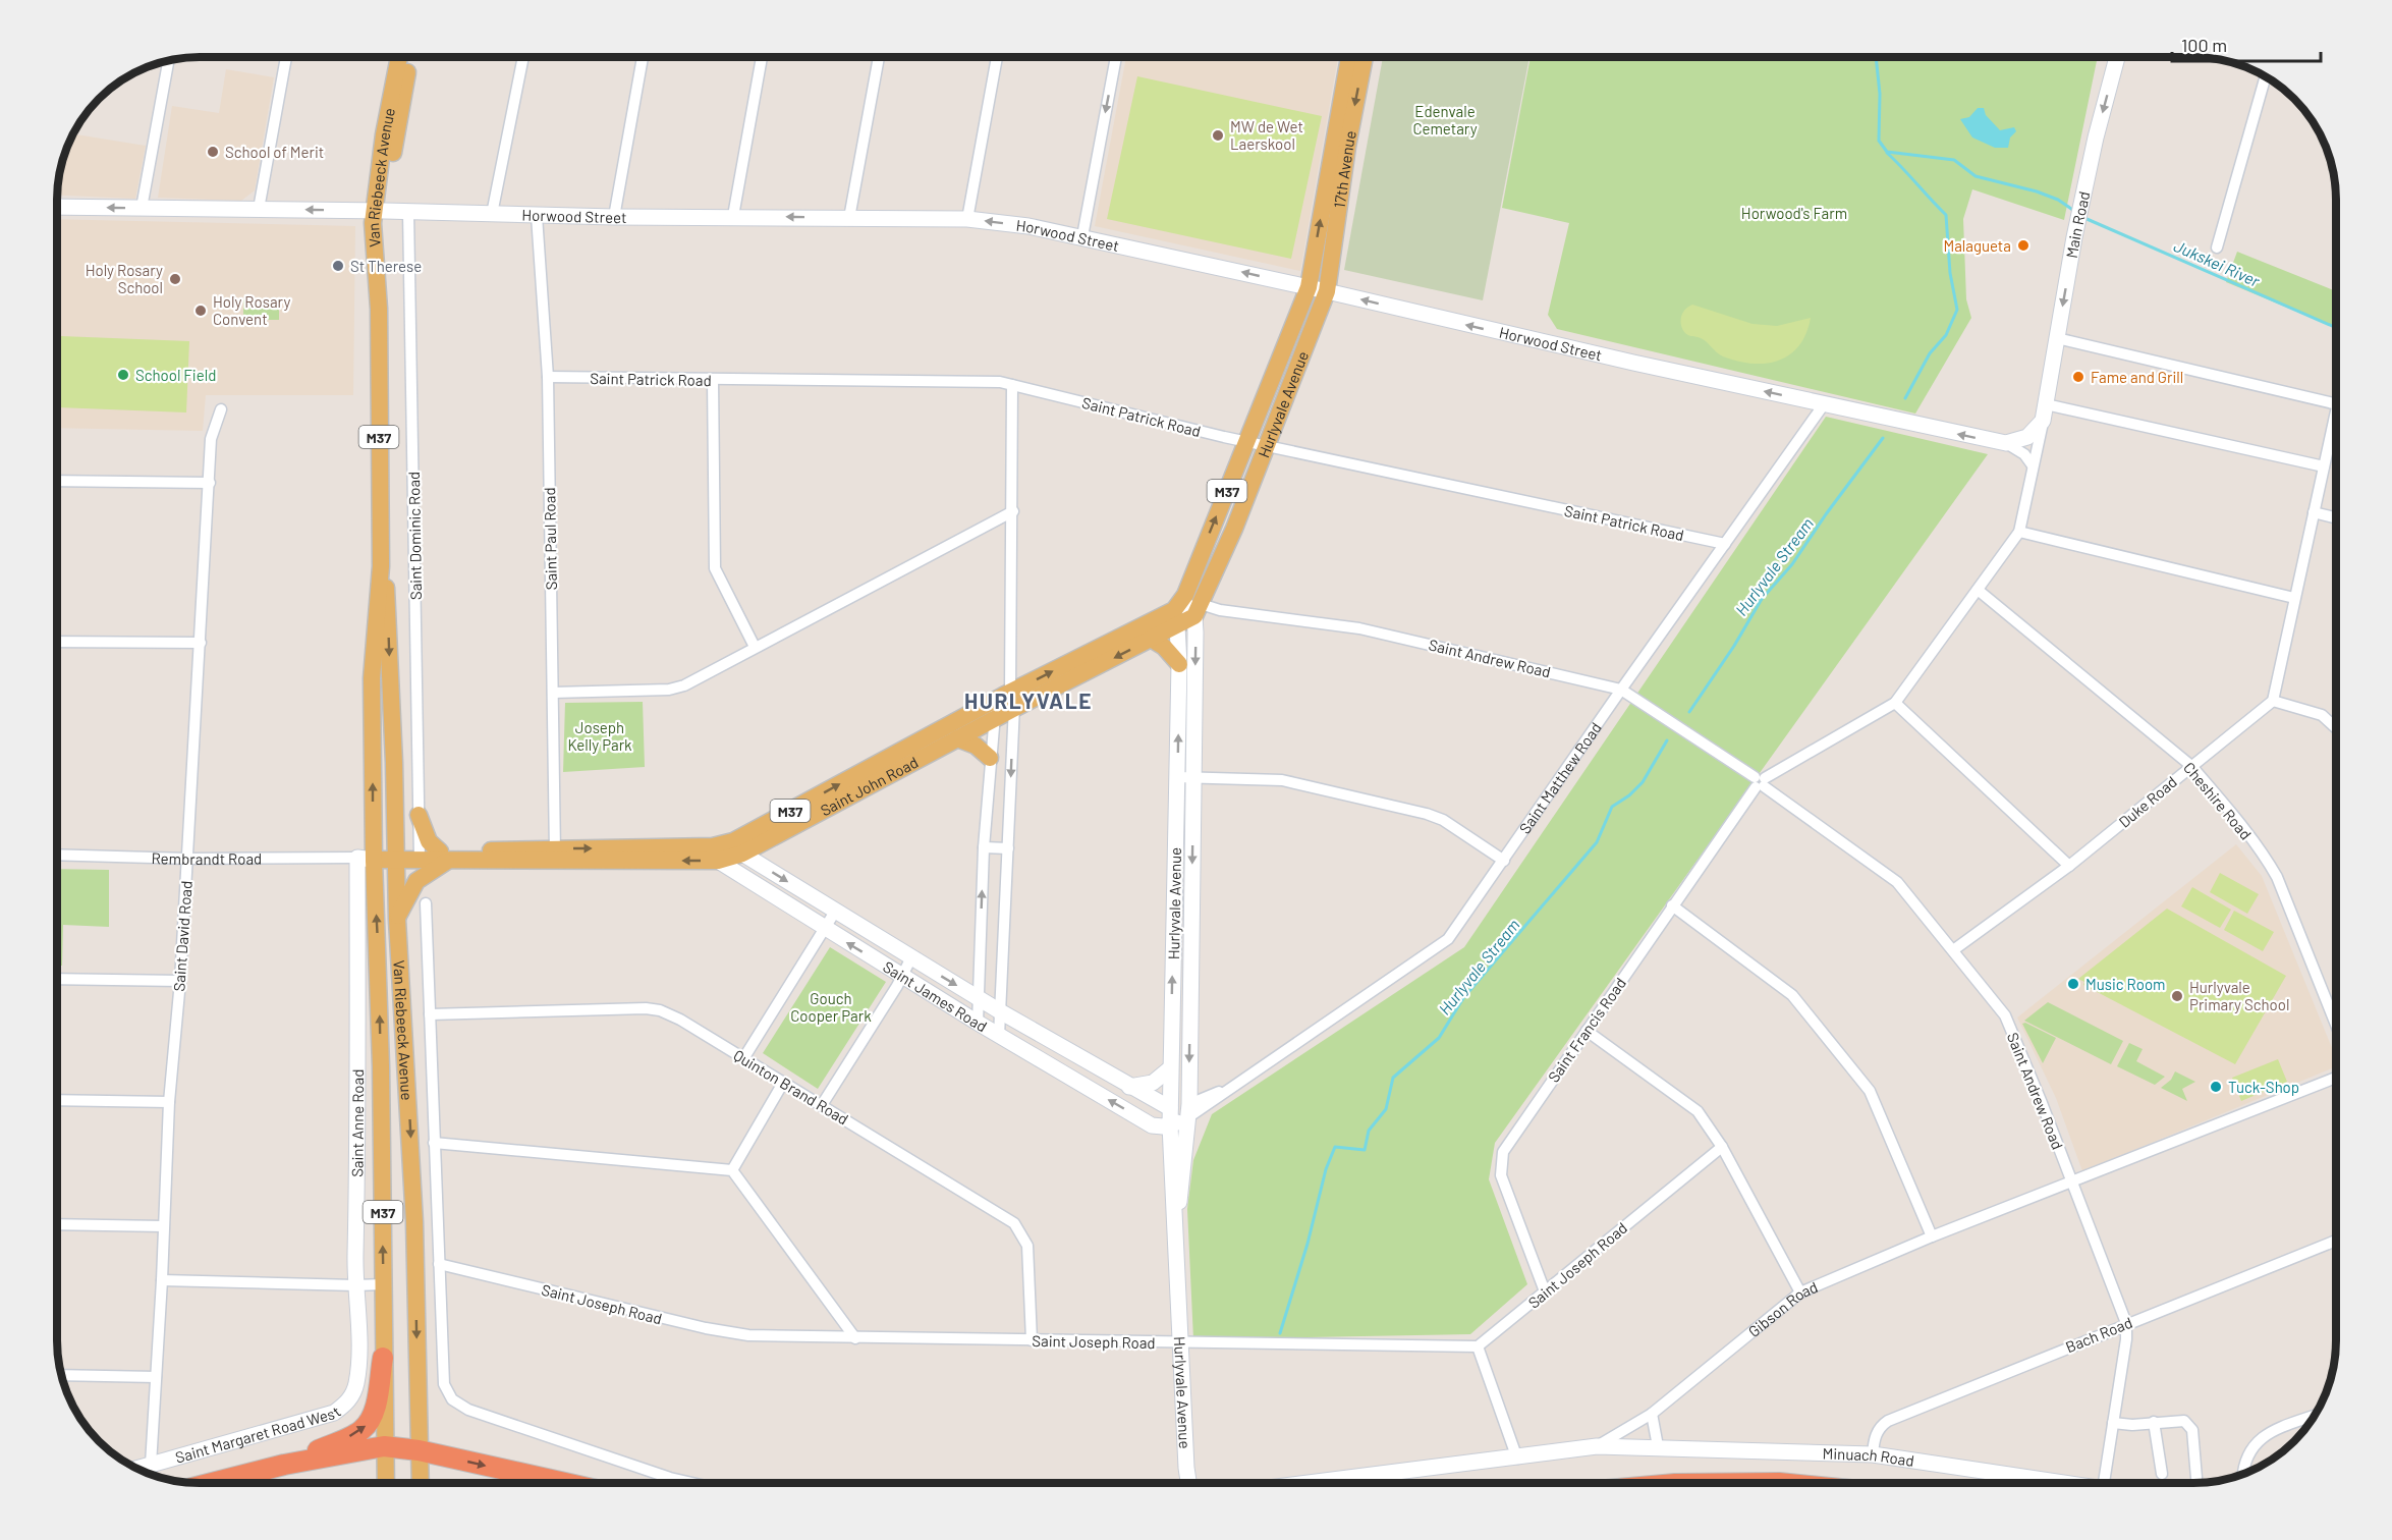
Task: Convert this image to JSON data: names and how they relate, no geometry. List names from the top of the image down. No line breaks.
{"streets":{"main road":["17th Avenue","Van Riebeeck Avenue","Hurlyvale Avenue","M37","Saint John Road"],"street":["Horwood Street","Main Road","Saint Patrick Road","Saint Dominic Road","Saint Paul Road","Saint Andrew Road","Saint Matthew Road","Cheshire Road","Duke Road","Rembrandt Road","Saint David Road","Saint James Road","Saint Francis Road","Quinton Brand Road","Saint Anne Road","Saint Joseph Road","Gibson Road","Bach Road","Saint Margaret Road West","Minuach Road"]},"crossings":[["17th Avenue","Horwood Street"],["17th Avenue","Hurlyvale Avenue"],["Van Riebeeck Avenue","Horwood Street"],["Van Riebeeck Avenue","Saint John Road"],["Van Riebeeck Avenue","Rembrandt Road"],["Van Riebeeck Avenue","Saint Anne Road"],["Horwood Street","Hurlyvale Avenue"],["Horwood Street","Saint Dominic Road"],["Horwood Street","Saint Paul Road"],["Horwood Street","Saint Matthew Road"],["Saint Patrick Road","Hurlyvale Avenue"],["Saint Patrick Road","Saint Paul Road"],["Saint Patrick Road","Saint Matthew Road"],["Hurlyvale Avenue","Saint Andrew Road"],["Hurlyvale Avenue","Saint Matthew Road"],["Hurlyvale Avenue","Saint John Road"],["Hurlyvale Avenue","Saint James Road"],["Hurlyvale Avenue","Saint Joseph Road"],["Saint Dominic Road","Saint John Road"],["Saint Paul Road","Saint John Road"],["Saint Andrew Road","Saint Matthew Road"],["Saint Andrew Road","Saint John Road"],["Saint Andrew Road","Duke Road"],["Saint Andrew Road","Saint Francis Road"],["Saint Andrew Road","Gibson Road"],["Saint Andrew Road","Bach Road"],["Saint Matthew Road","Saint James Road"],["Saint John Road","Rembrandt Road"],["Saint John Road","Saint James Road"],["Saint John Road","Saint Anne Road"],["Cheshire Road","Duke Road"],["Rembrandt Road","Saint David Road"],["Rembrandt Road","Saint Anne Road"],["Saint David Road","Saint Margaret Road West"],["Saint Francis Road","Saint Joseph Road"],["Quinton Brand Road","Saint Joseph Road"],["Saint Anne Road","Saint Margaret Road West"],["Gibson Road","Minuach Road"],["Bach Road","Minuach Road"]],"one_way":["Horwood Street","Main Road"],"districts":["HURLYVALE"],"water":["Jukskei River","Hurlyvale Stream"],"parks":["Edenvale Cemetary","Horwood's Farm","Joseph Kelly Park","Gouch Cooper Park"],"places":["MW de Wet Laerskool","School of Merit","Malagueta","St Therese","Holy Rosary School","Holy Rosary Convent","School Field","Fame and Grill","Music Room","Hurlyvale Primary School","Tuck-Shop"],"scale_bar":"100 m"}
